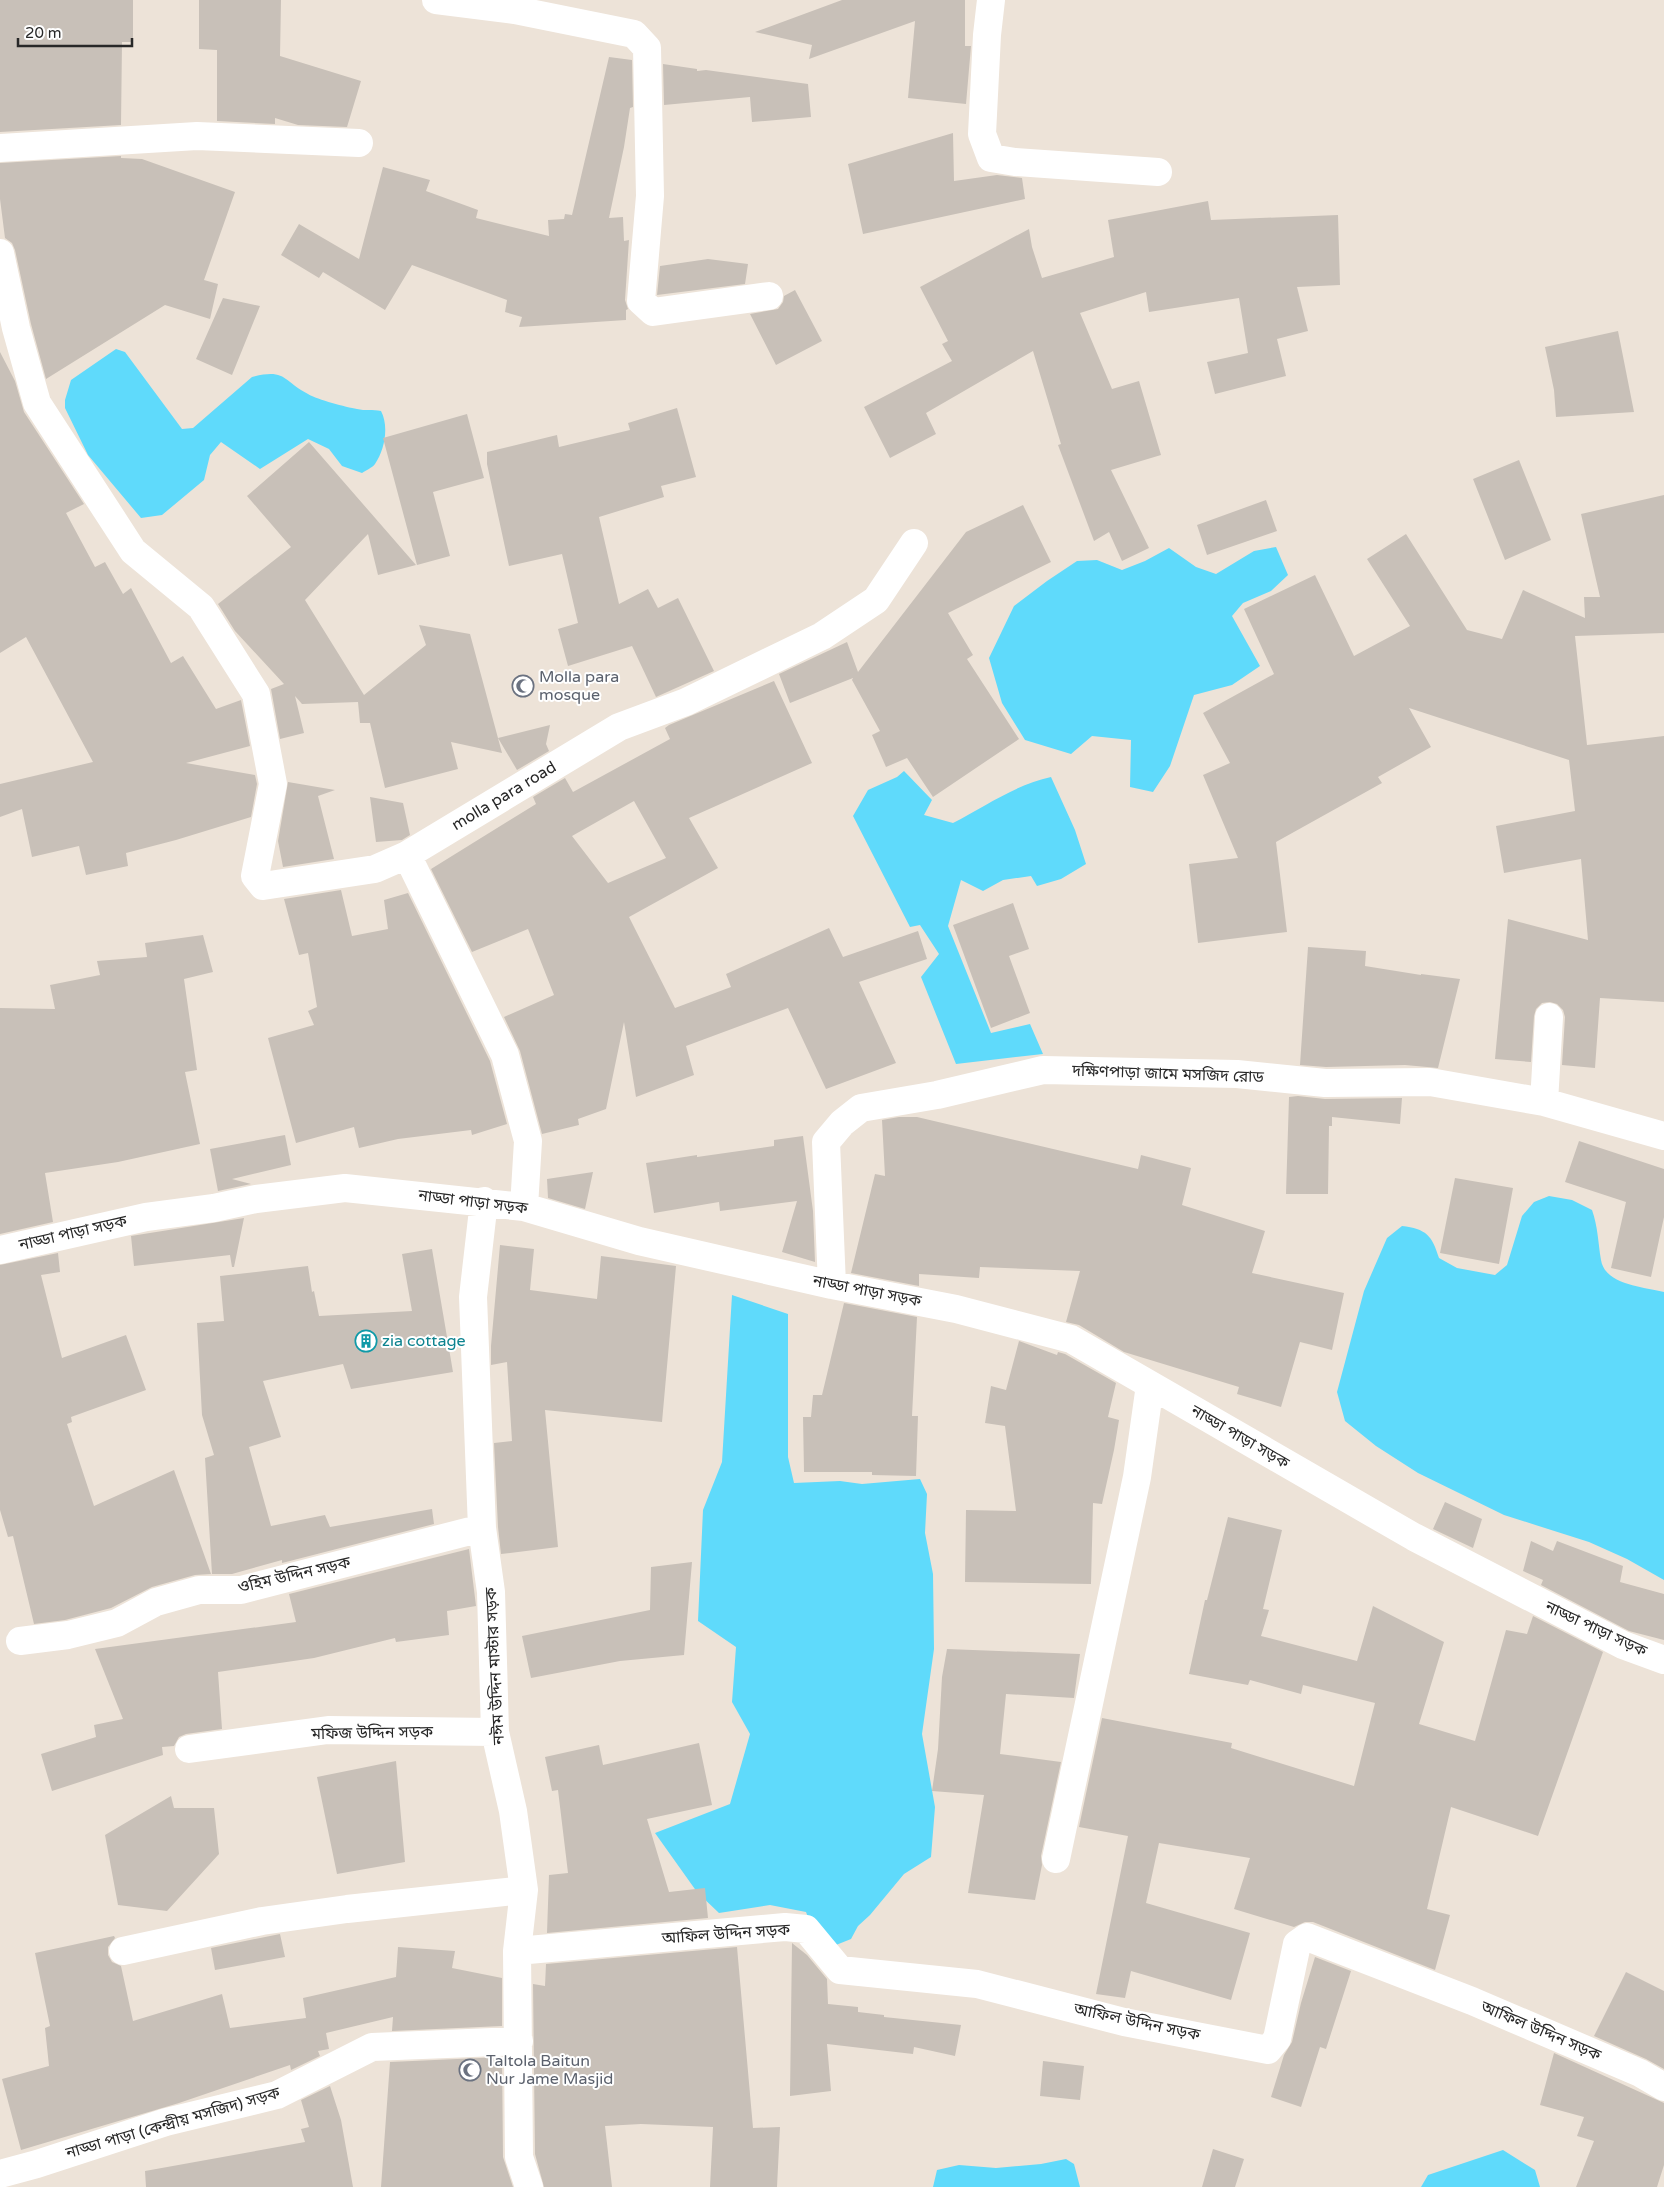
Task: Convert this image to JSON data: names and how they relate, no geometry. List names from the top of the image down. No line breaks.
{"streets":{"street":["molla para road","দক্ষিণপাড়া জামে মসজিদ রোড","নাড্ডা পাড়া সড়ক","ওহিম উদ্দিন সড়ক","নঈম উদ্দিন মাস্টার সড়ক","মফিজ উদ্দিন সড়ক","আফিল উদ্দিন সড়ক","নাড্ডা পাড়া (কেন্দ্রীয় মসজিদ) সড়ক"]},"crossings":[["দক্ষিণপাড়া জামে মসজিদ রোড","নাড্ডা পাড়া সড়ক"],["নাড্ডা পাড়া সড়ক","নঈম উদ্দিন মাস্টার সড়ক"],["ওহিম উদ্দিন সড়ক","নঈম উদ্দিন মাস্টার সড়ক"],["নঈম উদ্দিন মাস্টার সড়ক","মফিজ উদ্দিন সড়ক"],["নঈম উদ্দিন মাস্টার সড়ক","আফিল উদ্দিন সড়ক"],["নঈম উদ্দিন মাস্টার সড়ক","নাড্ডা পাড়া (কেন্দ্রীয় মসজিদ) সড়ক"]],"places":{"mosque":["Molla para mosque","Taltola Baitun Nur Jame Masjid"],"building":["zia cottage"]},"scale_bar":"20 m"}
